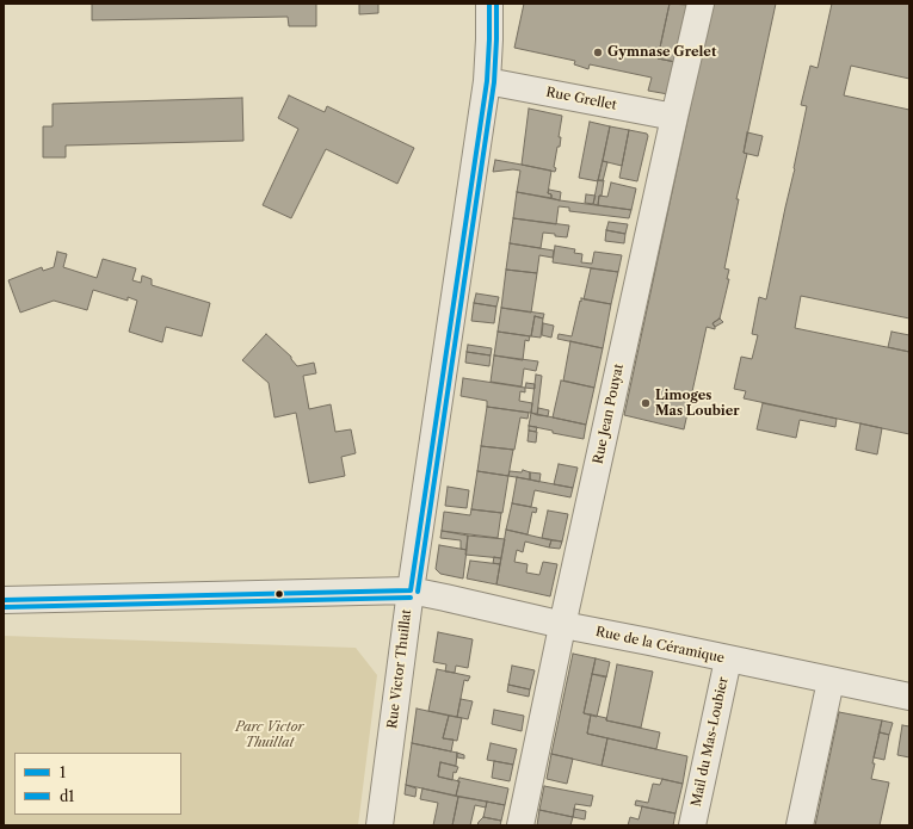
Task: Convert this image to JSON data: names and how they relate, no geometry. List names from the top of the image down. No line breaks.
{"streets":{"street":["Rue Grellet","Rue Jean Pouyat","Rue de la Céramique","Rue Victor Thuillat","Mail du Mas-Loubier"]},"crossings":[["Rue Grellet","Rue Jean Pouyat"],["Rue Grellet","Rue Victor Thuillat"],["Rue Jean Pouyat","Rue de la Céramique"],["Rue de la Céramique","Rue Victor Thuillat"],["Rue de la Céramique","Mail du Mas-Loubier"]],"parks":["Parc Victor Thuillat"],"places":["Gymnase Grelet","Limoges Mas Loubier"],"lines":["transit line 1","transit line d1"],"legend":["1","d1"]}
